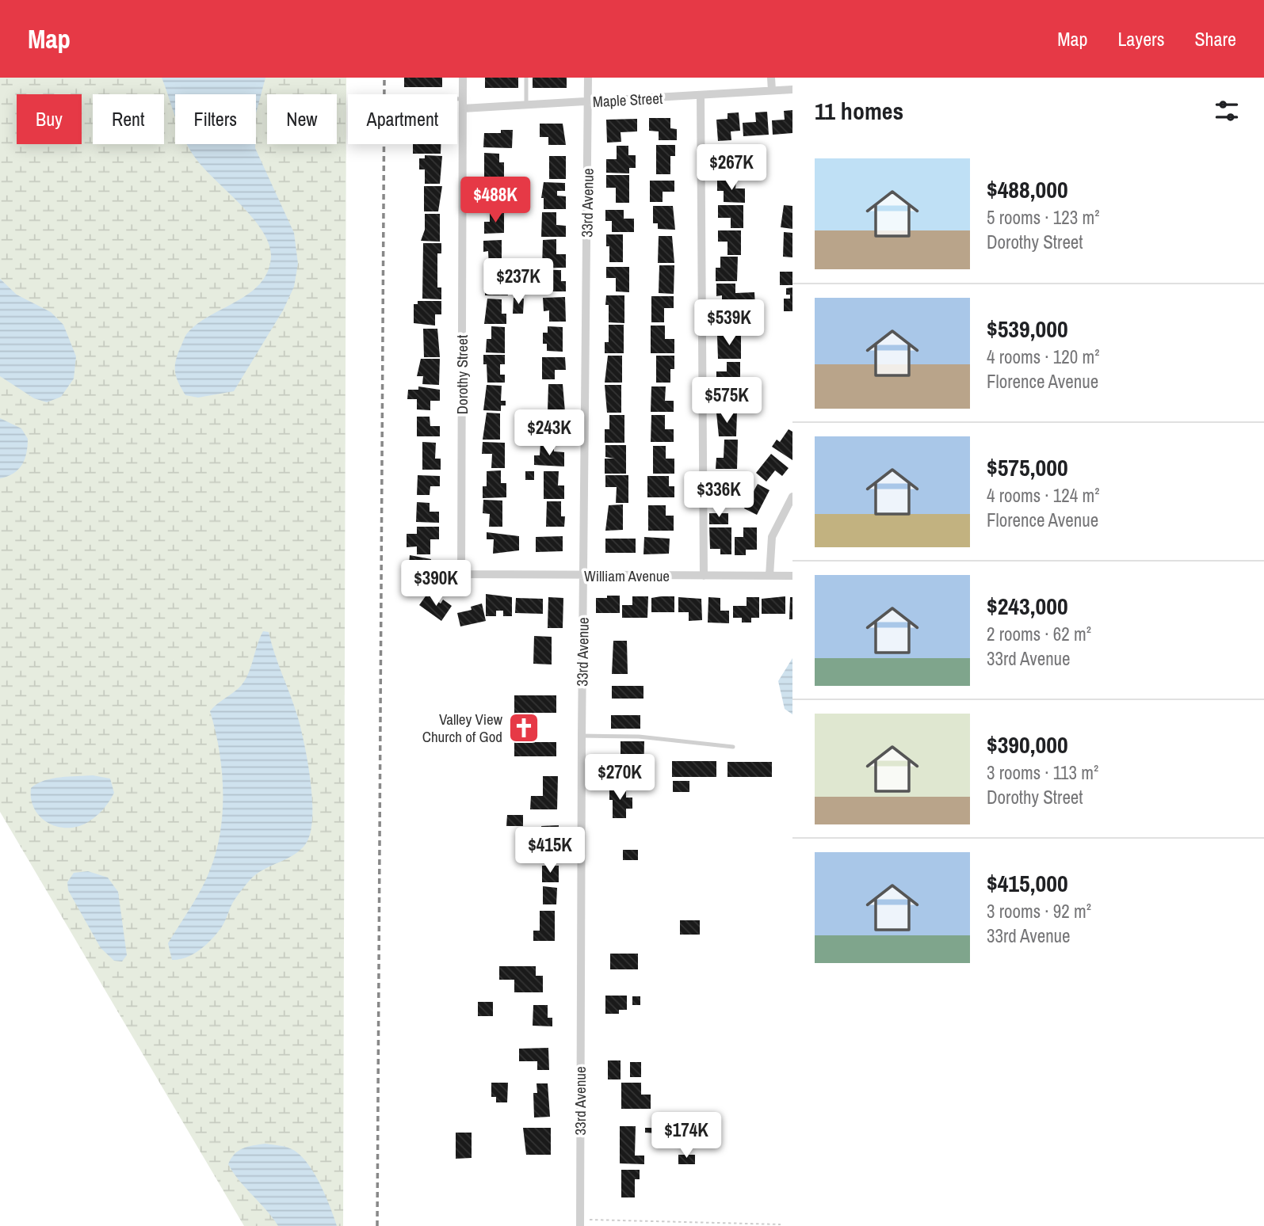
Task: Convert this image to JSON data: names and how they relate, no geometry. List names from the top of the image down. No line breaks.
{"streets":{"street":["Maple Street","33rd Avenue","Dorothy Street","William Avenue"]},"crossings":[["Maple Street","33rd Avenue"],["Maple Street","Dorothy Street"],["33rd Avenue","William Avenue"],["Dorothy Street","William Avenue"]],"places":{"church":["Valley View Church of God"]},"page":{"header":"Map","nav":["Map","Layers","Share"],"heading":"11 homes","chip":["Buy","Rent","Filters","New","Apartment"],"price":["$267K","$488K","$237K","$539K","$575K","$243K","$336K","$390K","$270K","$415K","$174K"],"list":[{"name":"$488,000","note":"5 rooms · 123 m² · Dorothy Street"},{"name":"$539,000","note":"4 rooms · 120 m² · Florence Avenue"},{"name":"$575,000","note":"4 rooms · 124 m² · Florence Avenue"},{"name":"$243,000","note":"2 rooms · 62 m² · 33rd Avenue"},{"name":"$390,000","note":"3 rooms · 113 m² · Dorothy Street"},{"name":"$415,000","note":"3 rooms · 92 m² · 33rd Avenue"}]}}
